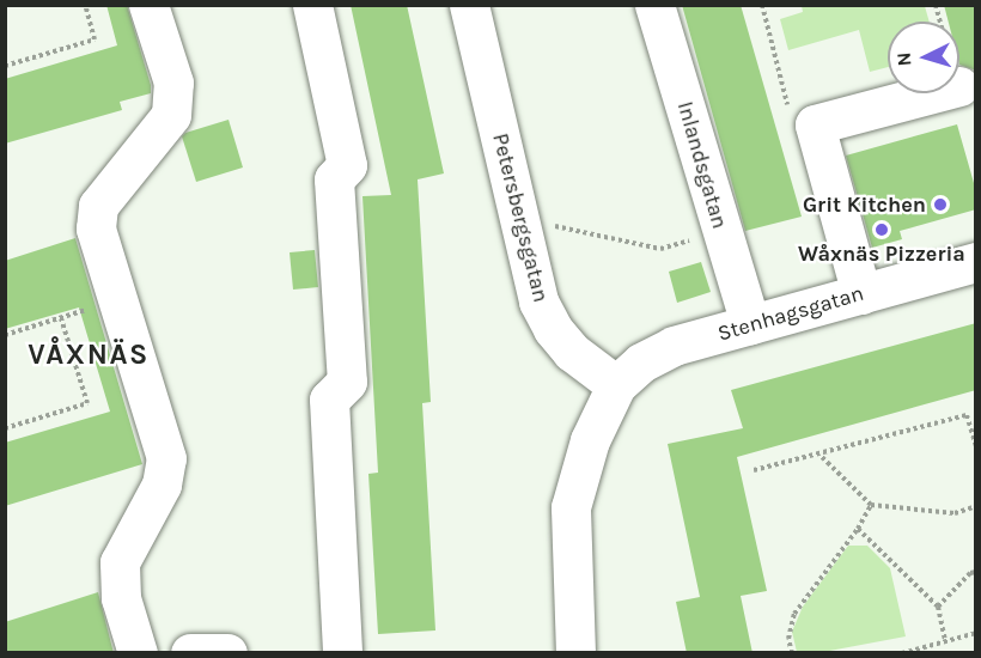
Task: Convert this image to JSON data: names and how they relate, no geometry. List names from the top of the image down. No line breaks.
{"streets":{"street":["Inlandsgatan","Petersbergsgatan","Stenhagsgatan"]},"crossings":[["Inlandsgatan","Stenhagsgatan"],["Petersbergsgatan","Stenhagsgatan"]],"districts":["VÅXNÄS"],"places":["Grit Kitchen","Wåxnäs Pizzeria"],"north":"left"}
